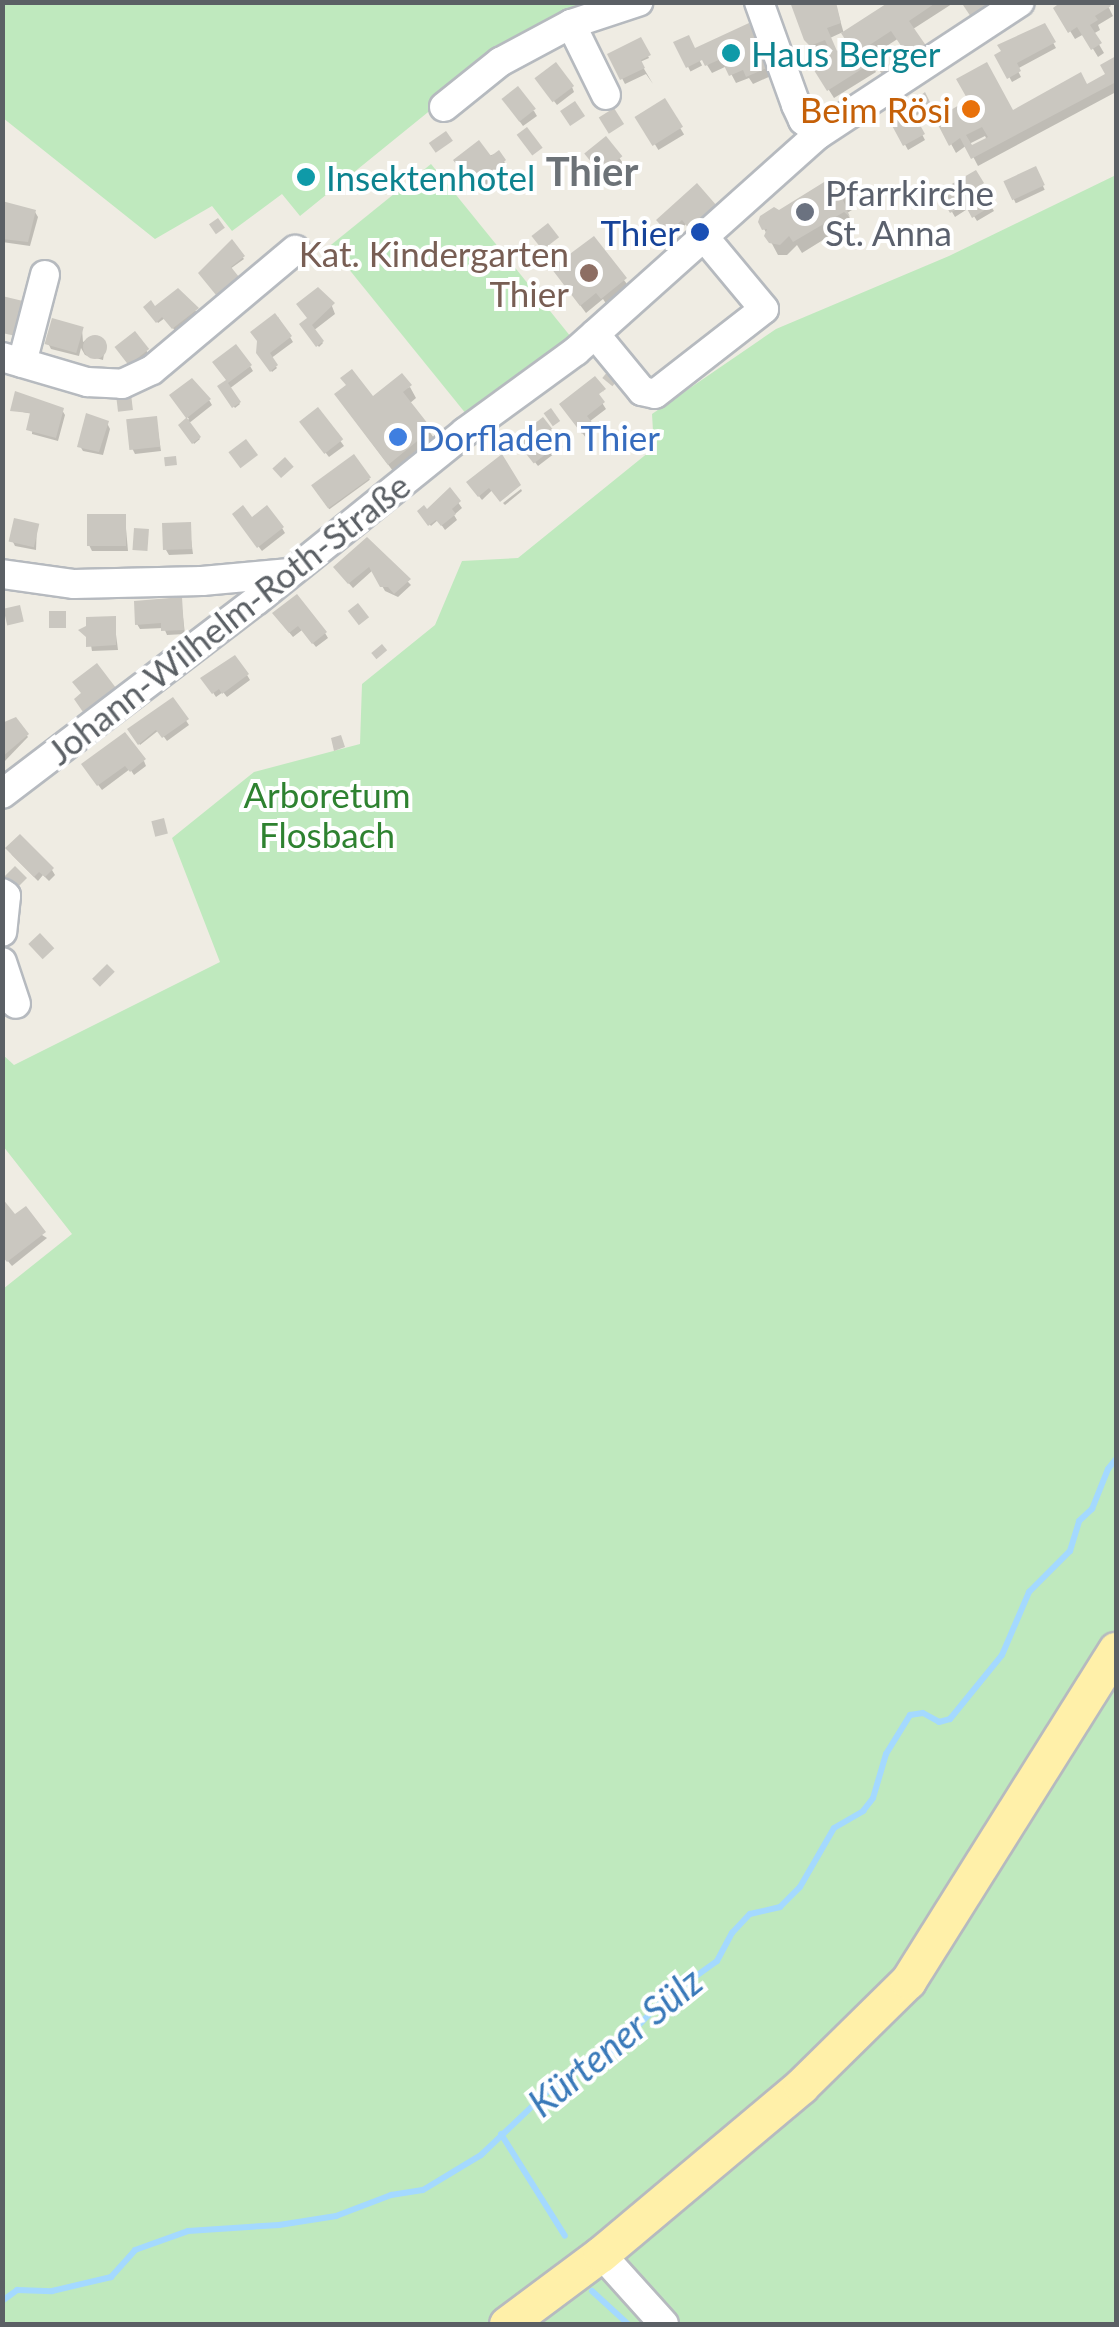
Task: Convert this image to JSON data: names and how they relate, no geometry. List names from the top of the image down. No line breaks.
{"streets":{"street":["Johann-Wilhelm-Roth-Straße"]},"districts":["Thier"],"water":["Kürtener Sülz"],"parks":["Arboretum Flosbach"],"places":["Haus Berger","Beim Rösi","Insektenhotel","Pfarrkirche St. Anna","Thier","Kat. Kindergarten Thier","Dorfladen Thier"]}
